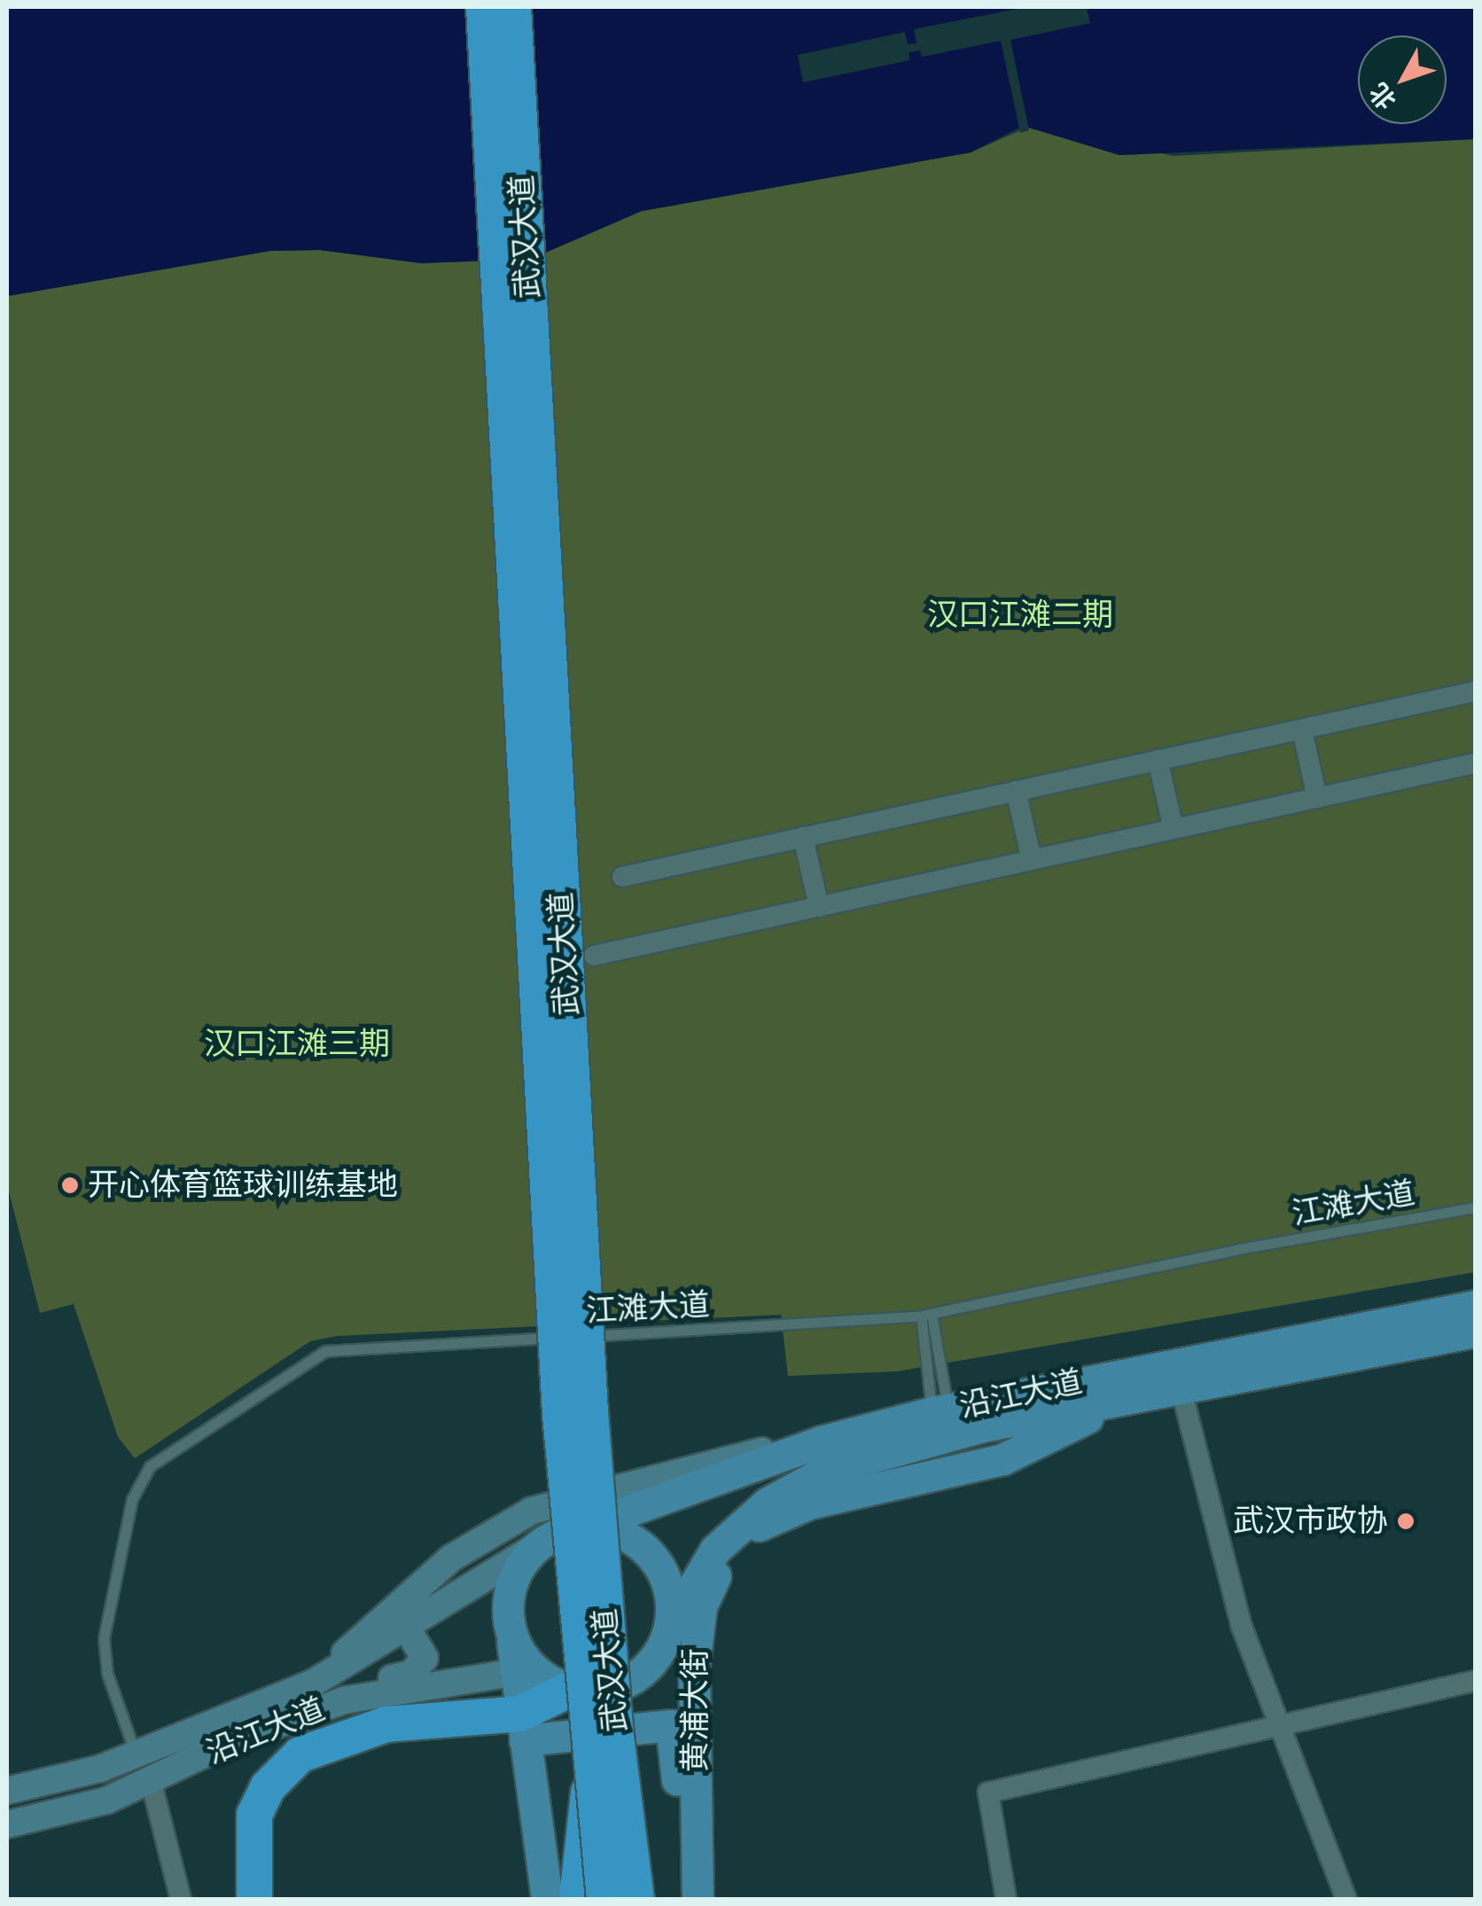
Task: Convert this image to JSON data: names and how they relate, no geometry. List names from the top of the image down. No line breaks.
{"streets":{"highway":["武汉大道"],"main road":["沿江大道","黄浦大街"],"lane":["江滩大道"]},"crossings":[["江滩大道","沿江大道"]],"parks":["汉口江滩二期","汉口江滩三期"],"places":["开心体育篮球训练基地","武汉市政协"],"north":"bottom left"}
